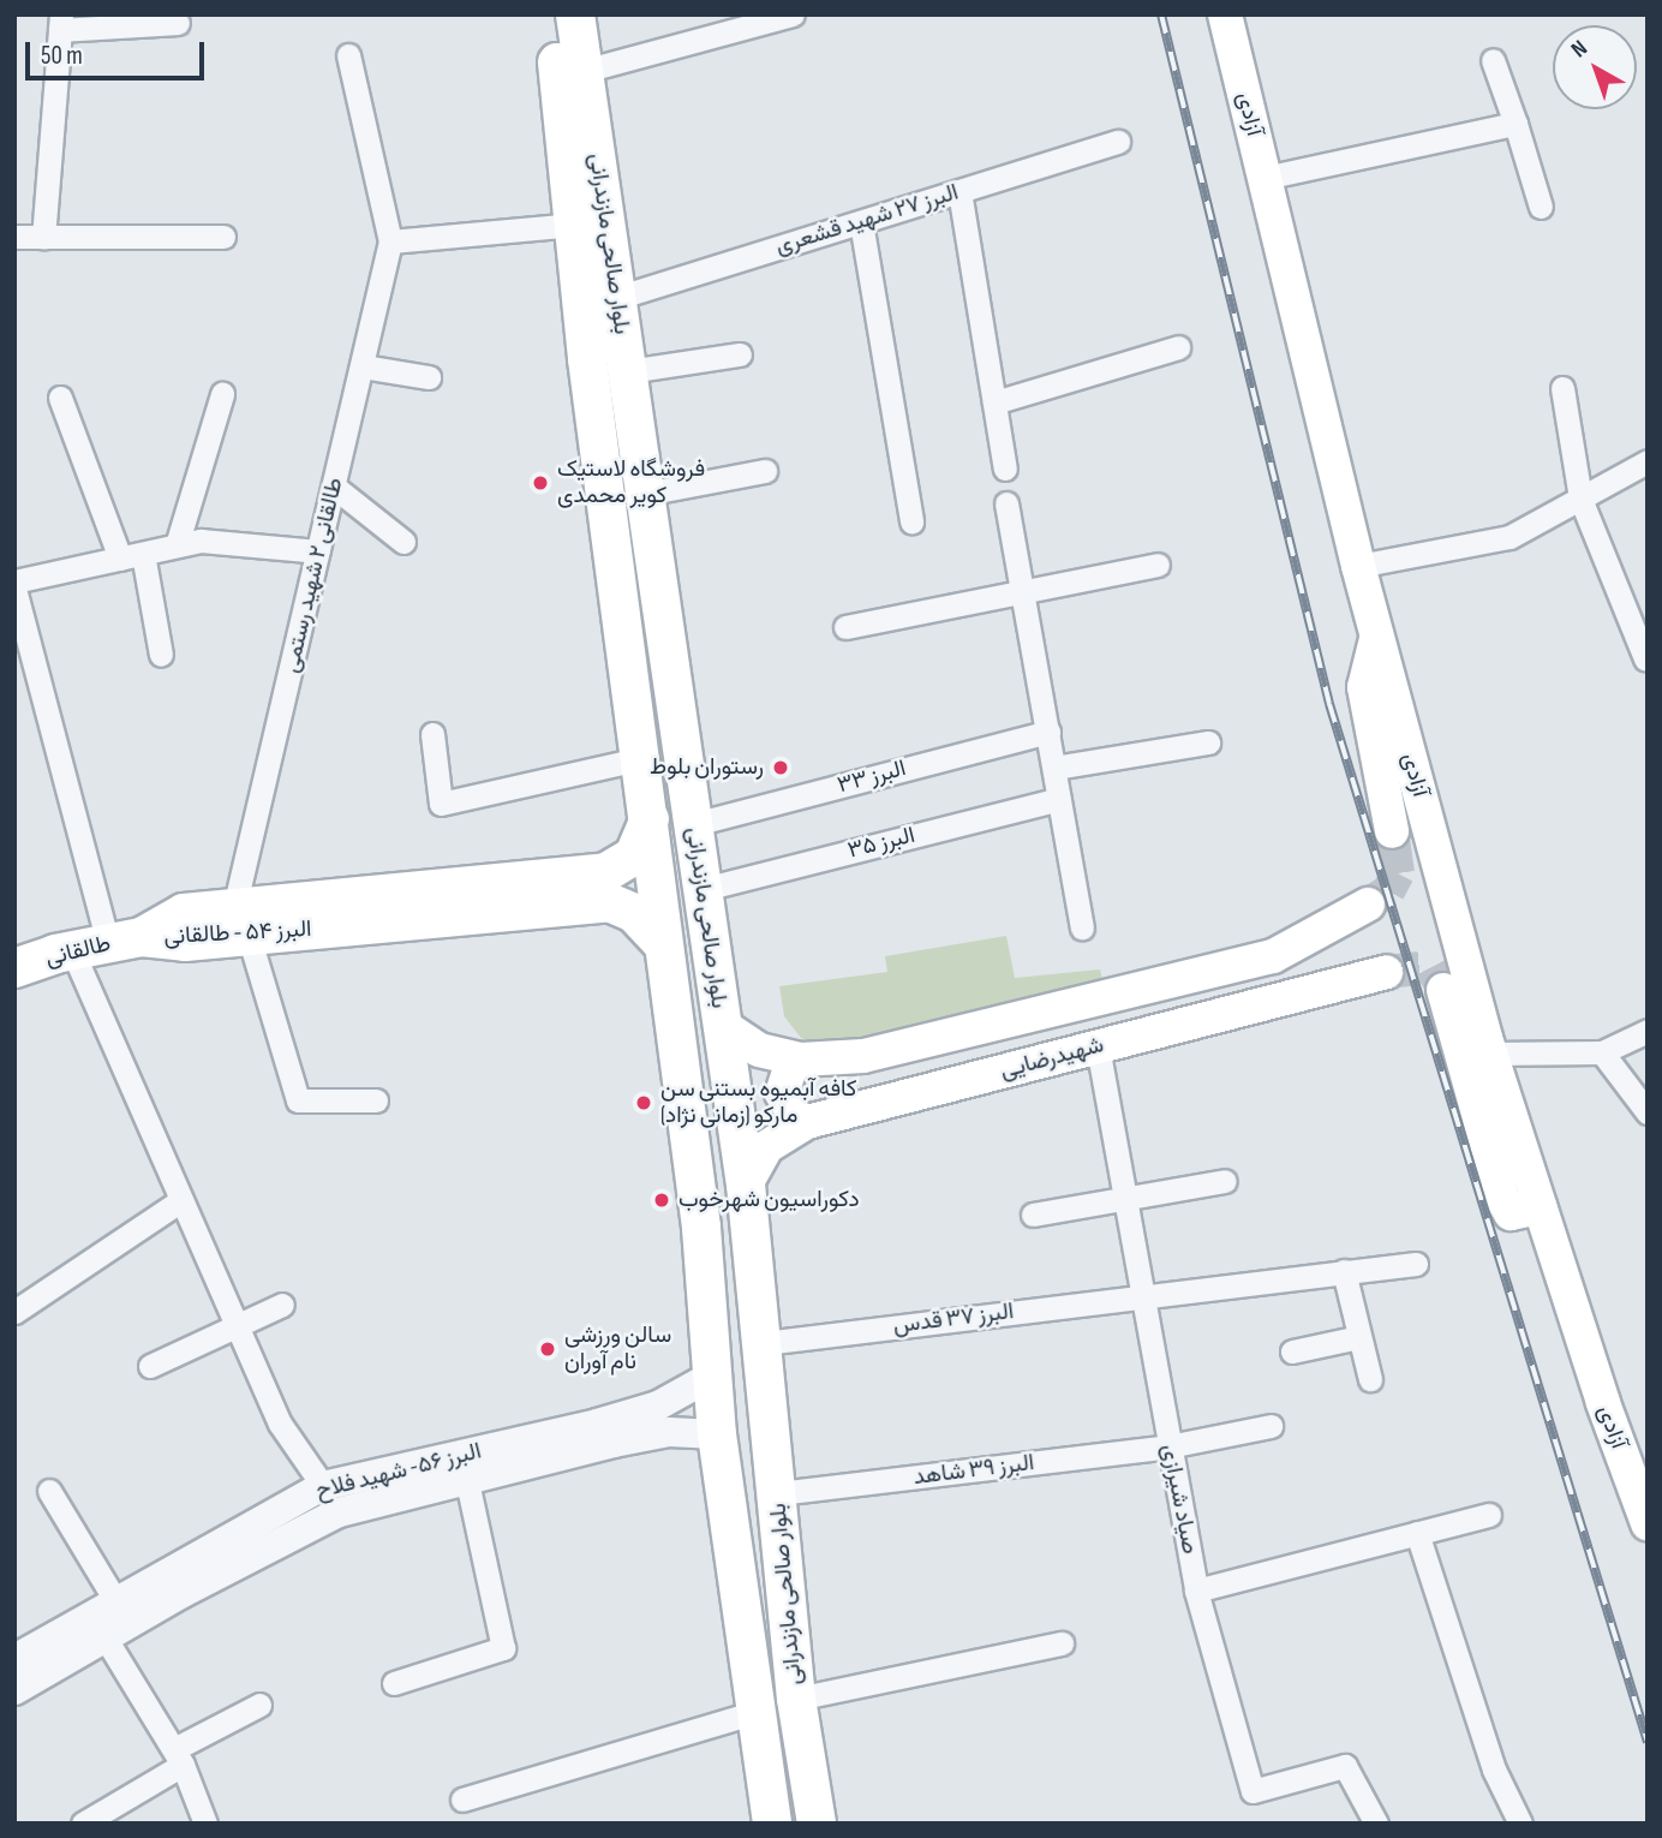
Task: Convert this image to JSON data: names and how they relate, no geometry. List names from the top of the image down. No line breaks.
{"streets":{"main road":["آزادی","بلوار صالحی مازندرانی","البرز ۵۴ - طالقانی","طالقانی","شهیدرضایی"],"street":["البرز ۲۷ شهید قشعری","طالقانی ۲ شهید رستمی","البرز ۳۳","البرز ۳۵","البرز ۳۷ قدس","البرز ۳۹ شاهد","البرز ۵۶- شهید فلاح","صیاد شیرازی"]},"crossings":[["البرز ۲۷ شهید قشعری","بلوار صالحی مازندرانی"],["بلوار صالحی مازندرانی","البرز ۳۳"],["بلوار صالحی مازندرانی","البرز ۳۵"],["بلوار صالحی مازندرانی","البرز ۵۴ - طالقانی"],["بلوار صالحی مازندرانی","شهیدرضایی"],["بلوار صالحی مازندرانی","البرز ۳۷ قدس"],["بلوار صالحی مازندرانی","البرز ۳۹ شاهد"],["بلوار صالحی مازندرانی","البرز ۵۶- شهید فلاح"],["طالقانی ۲ شهید رستمی","البرز ۵۴ - طالقانی"],["البرز ۵۴ - طالقانی","طالقانی"],["شهیدرضایی","صیاد شیرازی"],["البرز ۳۷ قدس","صیاد شیرازی"],["البرز ۳۹ شاهد","صیاد شیرازی"]],"places":["فروشگاه لاستیک کویر محمدی","رستوران بلوط","کافه آبمیوه بستنی سن مارکو (زمانی نژاد)","دکوراسیون شهرخوب","سالن ورزشی نام آوران"],"scale_bar":"50 m","north":"top left"}
